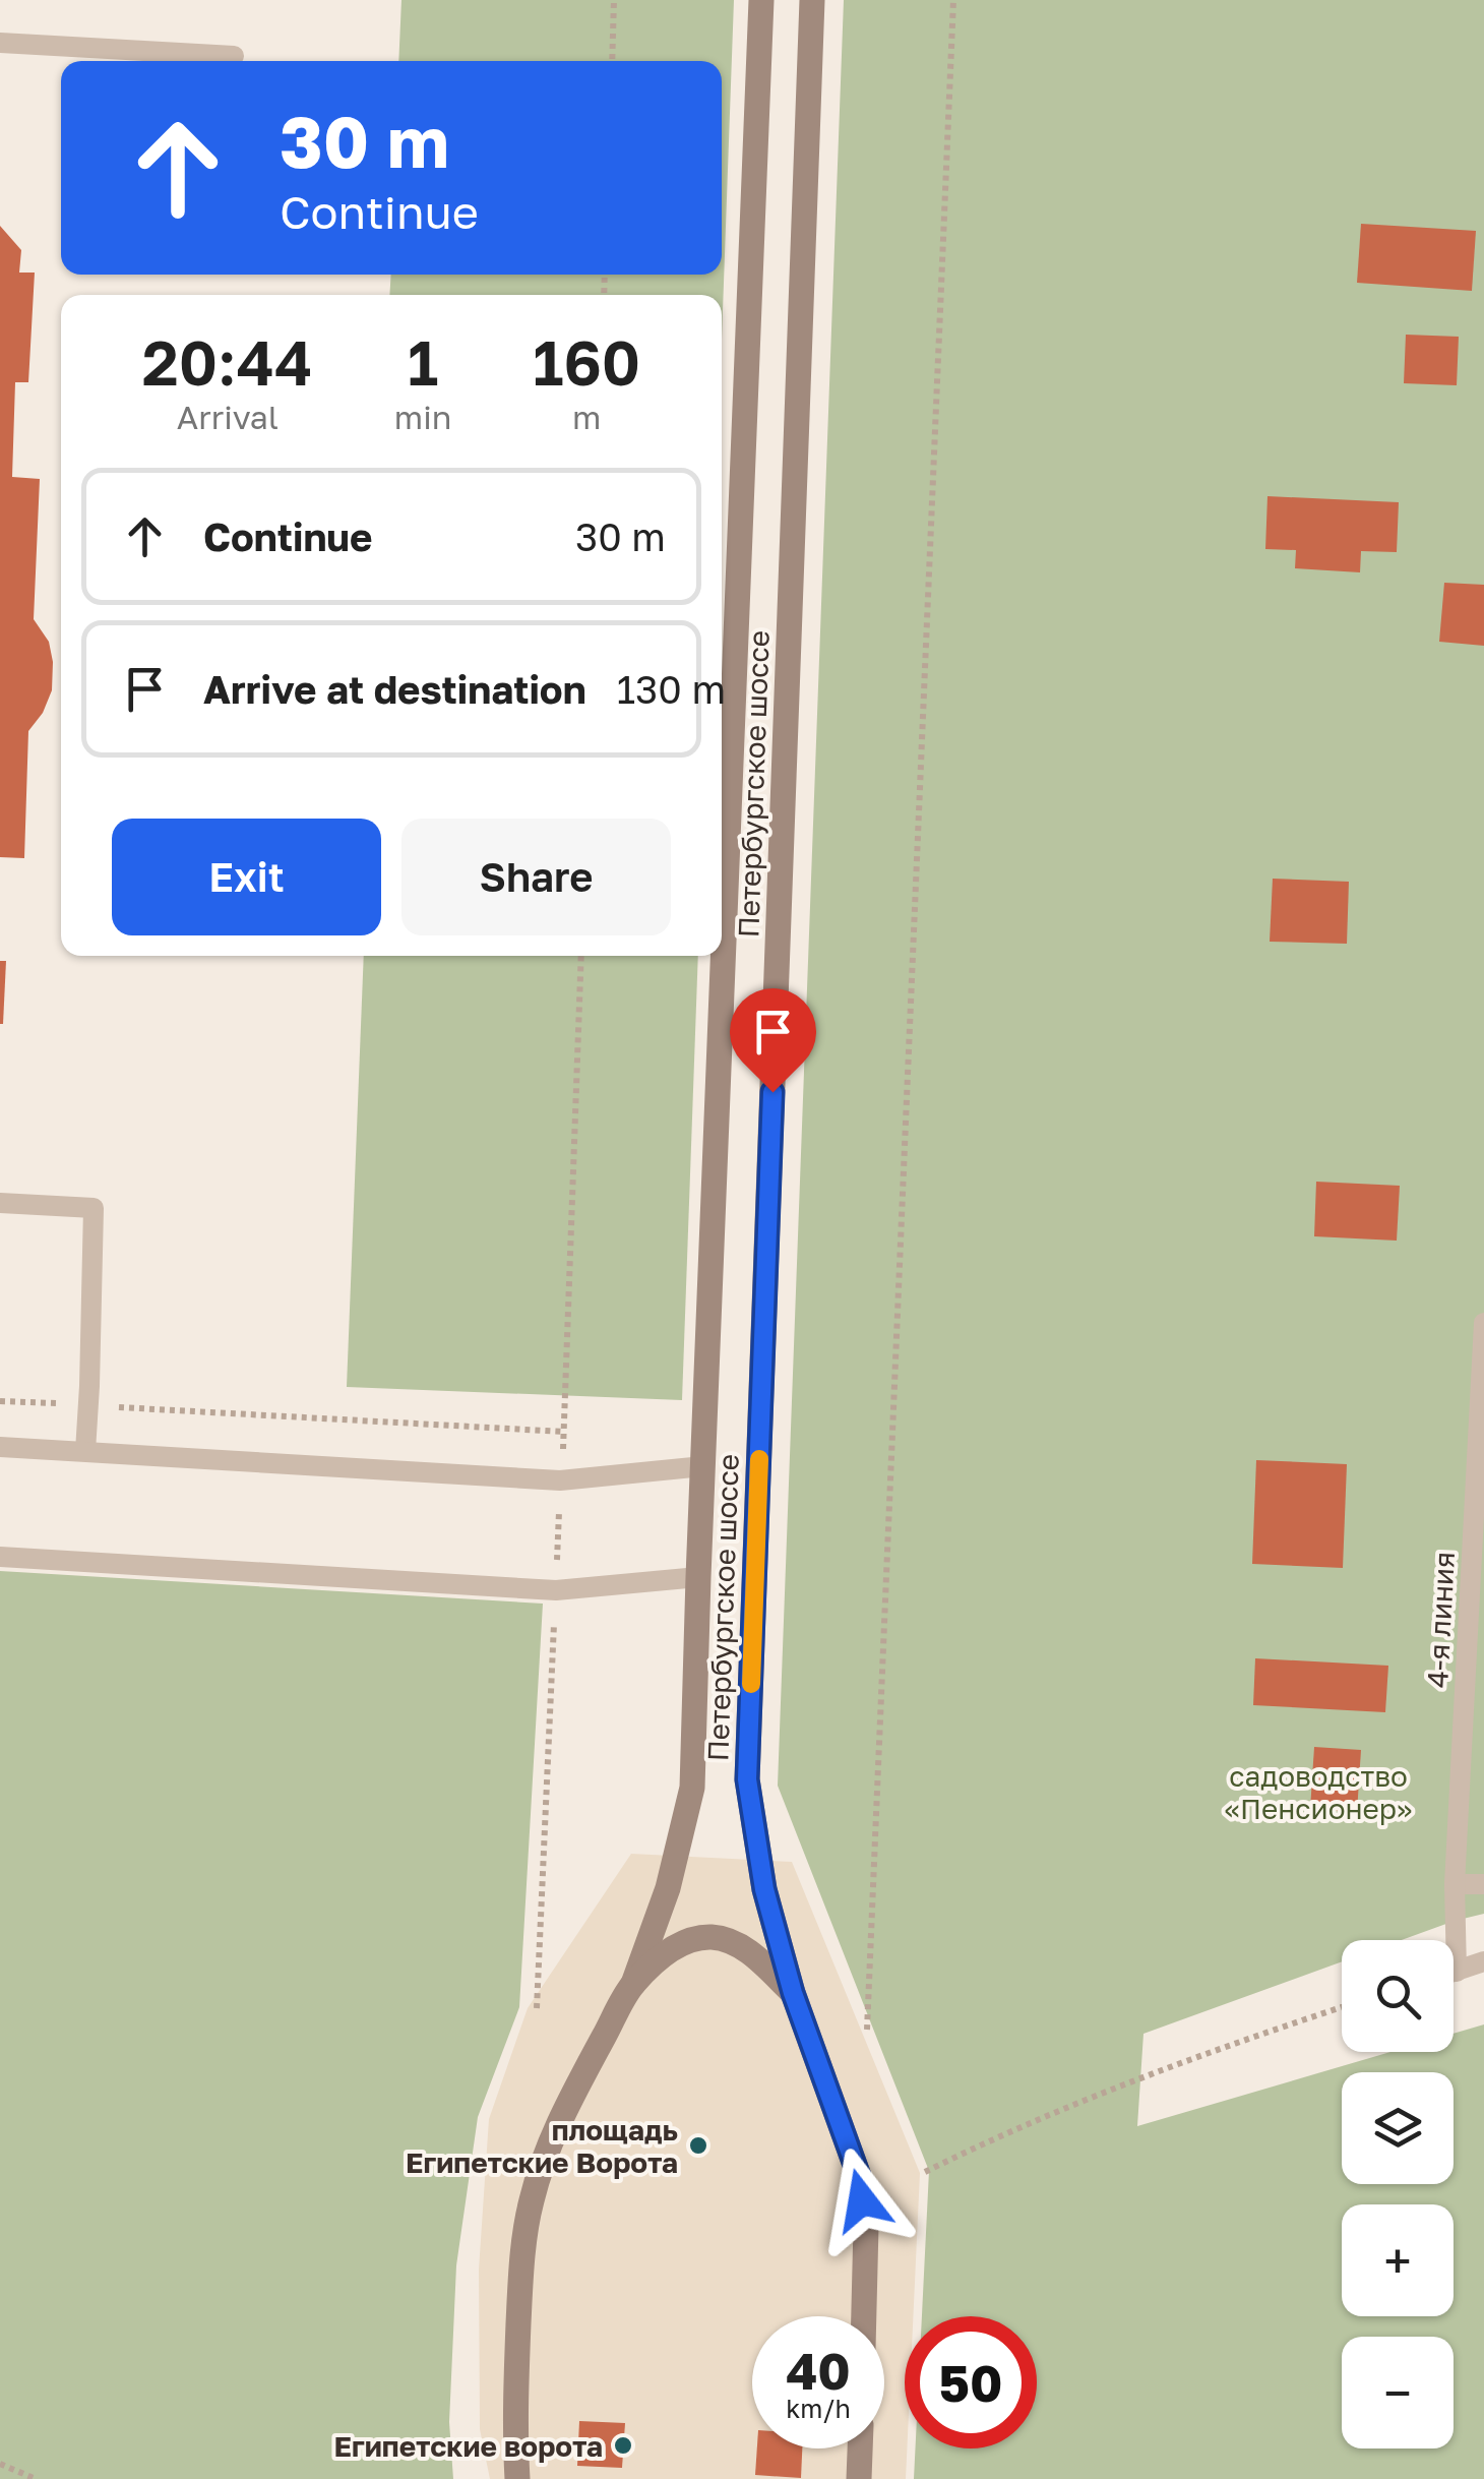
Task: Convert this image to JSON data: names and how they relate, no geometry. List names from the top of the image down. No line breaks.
{"streets":{"main road":["Петербургское шоссе"],"lane":["4-я линия"]},"parks":["садоводство «Пенсионер»"],"places":["площадь Египетские Ворота","Египетские ворота"],"page":{"turn":["30 m","Continue"],"eta":["20:44","Arrival","1","min","160","m"],"list":[{"name":"Continue","value":"30 m"},{"name":"Arrive at destination","value":"130 m"}],"buttons":["Exit","Share"],"map_buttons":["+","−"],"speed":"40 km/h","limit":"50"}}
